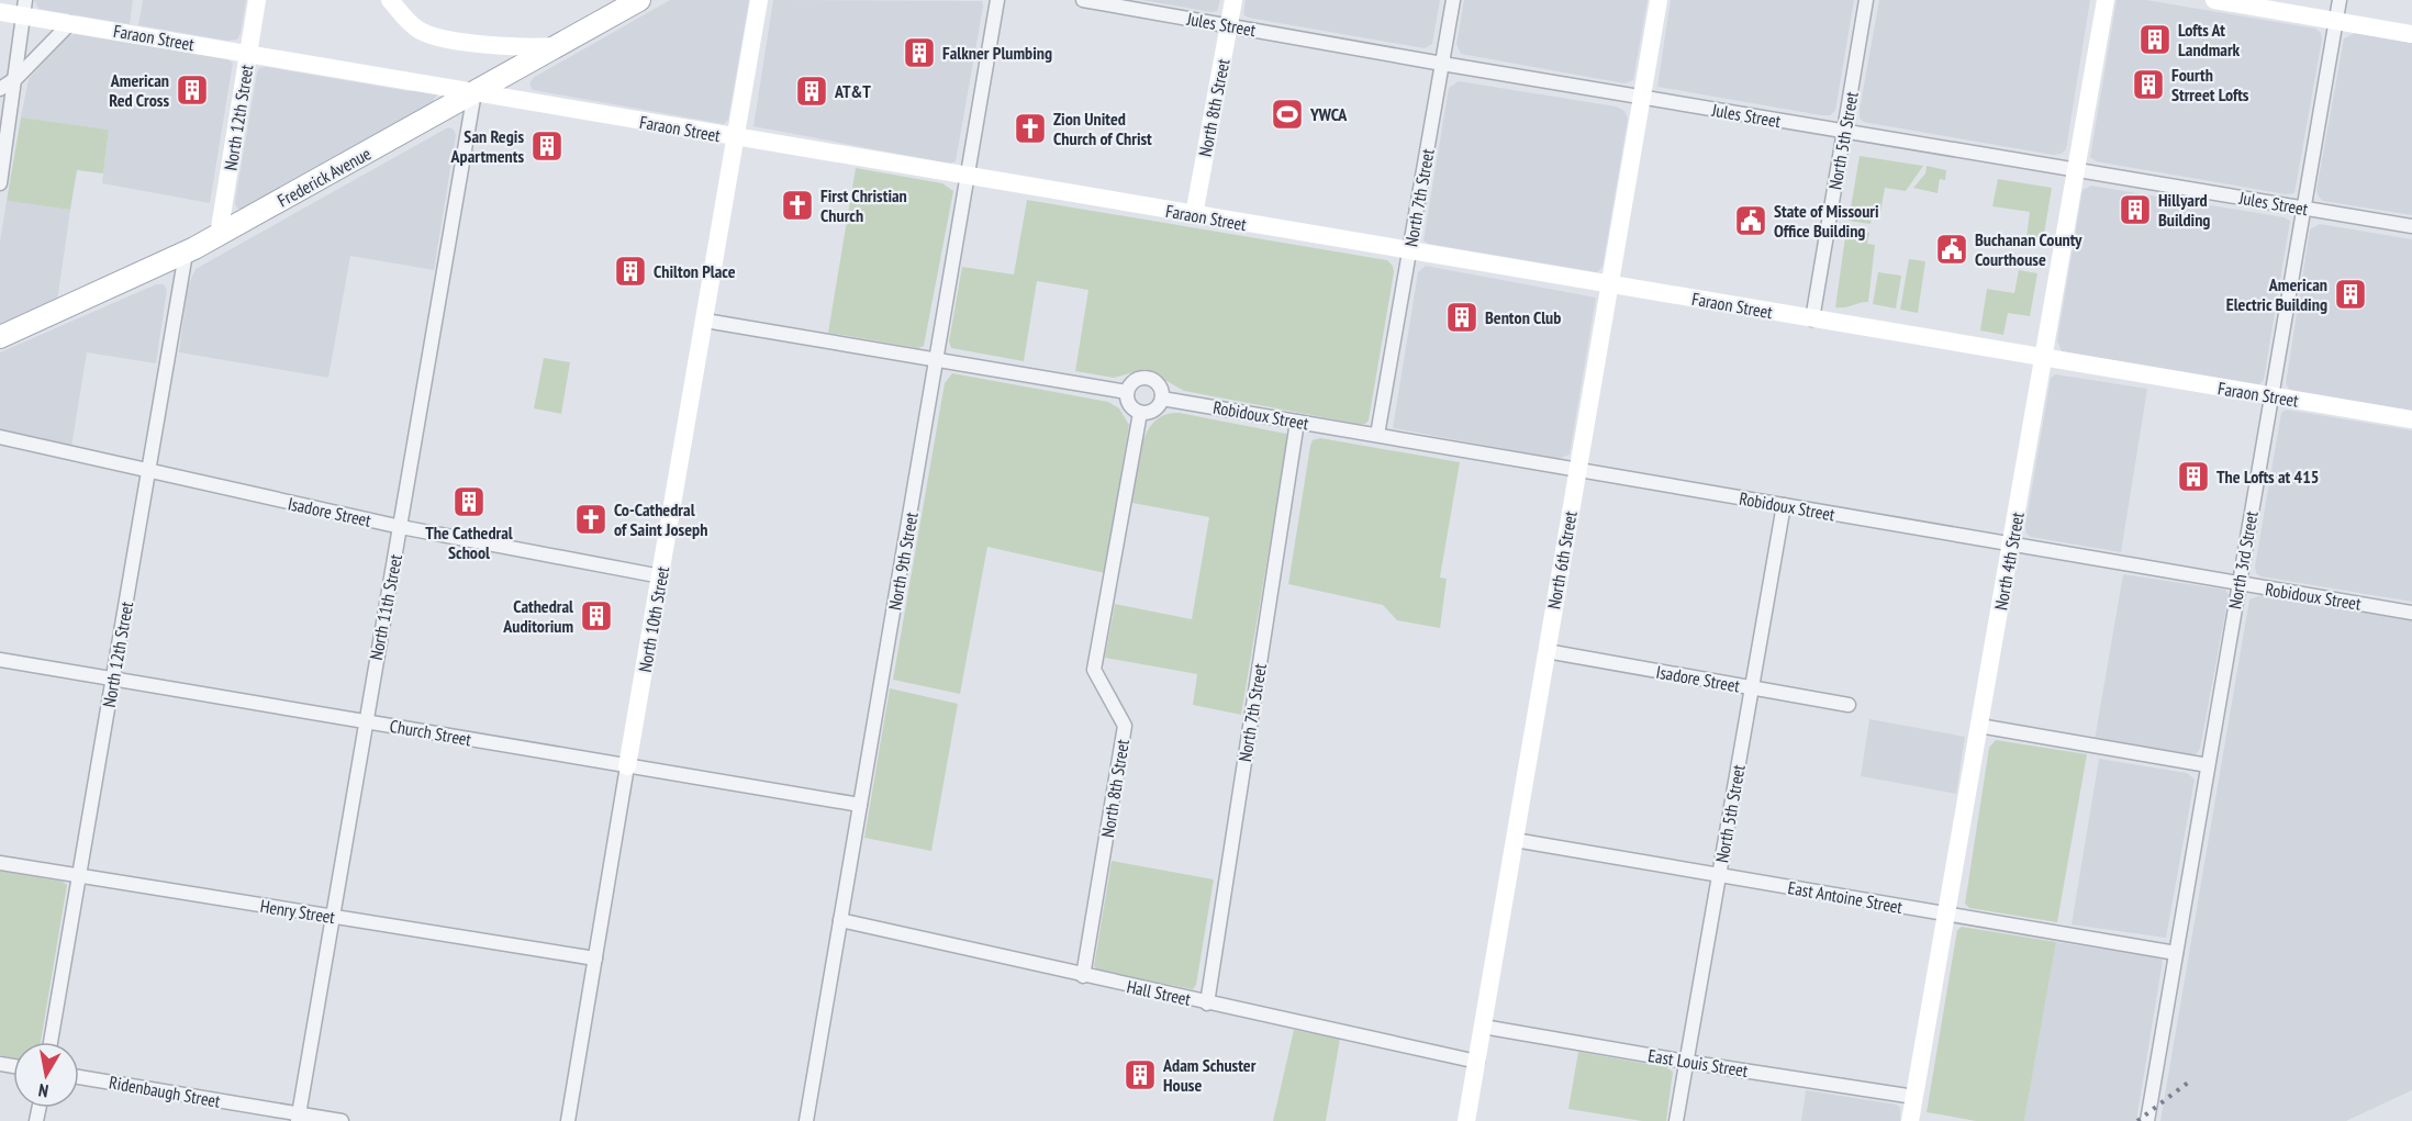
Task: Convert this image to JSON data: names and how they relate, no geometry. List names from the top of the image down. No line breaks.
{"streets":{"main road":["Frederick Avenue"],"street":["Jules Street","Faraon Street","North 8th Street","North 12th Street","North 5th Street","North 7th Street","Robidoux Street","Isadore Street","North 6th Street","North 3rd Street","North 9th Street","North 4th Street","North 11th Street","North 10th Street","Church Street","East Antoine Street","Henry Street","Hall Street","East Louis Street","Ridenbaugh Street"]},"crossings":[["Jules Street","North 8th Street"],["Jules Street","North 5th Street"],["Jules Street","North 7th Street"],["Jules Street","North 6th Street"],["Jules Street","North 3rd Street"],["Jules Street","North 4th Street"],["Faraon Street","North 8th Street"],["Faraon Street","North 12th Street"],["Faraon Street","North 5th Street"],["Faraon Street","Frederick Avenue"],["Faraon Street","North 7th Street"],["Faraon Street","North 6th Street"],["Faraon Street","North 3rd Street"],["Faraon Street","North 9th Street"],["Faraon Street","North 4th Street"],["Faraon Street","North 11th Street"],["Faraon Street","North 10th Street"],["North 8th Street","Robidoux Street"],["North 8th Street","Hall Street"],["North 12th Street","Frederick Avenue"],["North 12th Street","Isadore Street"],["North 12th Street","Church Street"],["North 12th Street","Henry Street"],["North 5th Street","Robidoux Street"],["North 5th Street","Isadore Street"],["North 5th Street","East Antoine Street"],["North 5th Street","East Louis Street"],["Frederick Avenue","North 11th Street"],["North 7th Street","Robidoux Street"],["North 7th Street","Hall Street"],["Robidoux Street","North 6th Street"],["Robidoux Street","North 3rd Street"],["Robidoux Street","North 4th Street"],["Isadore Street","North 6th Street"],["Isadore Street","North 11th Street"],["Isadore Street","North 10th Street"],["North 6th Street","East Antoine Street"],["North 6th Street","Hall Street"],["North 6th Street","East Louis Street"],["North 3rd Street","East Antoine Street"],["North 9th Street","Church Street"],["North 9th Street","Hall Street"],["North 4th Street","East Antoine Street"],["North 4th Street","East Louis Street"],["North 11th Street","Church Street"],["North 11th Street","Henry Street"],["North 11th Street","Ridenbaugh Street"],["North 10th Street","Church Street"],["North 10th Street","Henry Street"]],"places":{"building":["Lofts At Landmark","Falkner Plumbing","Fourth Strreet Lofts","American Red Cross","AT&T","San Regis Apartments","Hillyard Building","Chilton Place","American Electric Building","Benton Club","The Lofts at 415","The Cathedral School","Cathedral Auditorium","Adam Schuster House"],"sports":["YWCA"],"church":["Zion United Church of Christ","First Christian Church","Co-Cathedral of Saint Joseph"],"public building":["State of Missouri Office Building","Buchanan County Courthouse"]},"north":"bottom"}
